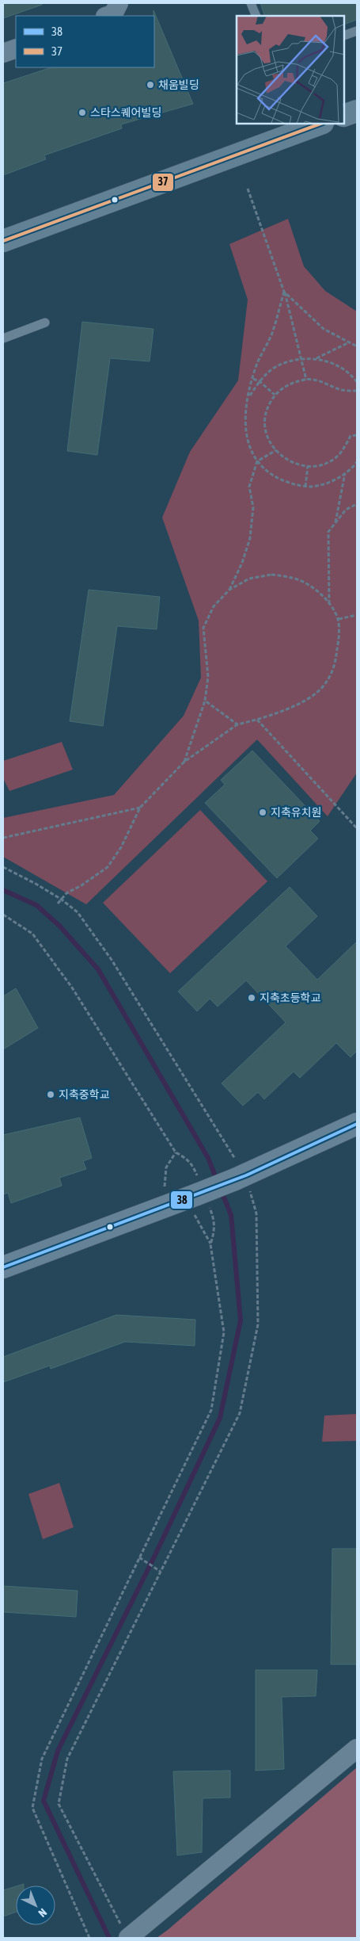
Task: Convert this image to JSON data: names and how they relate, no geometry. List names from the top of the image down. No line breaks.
{"places":["채움빌딩","스타스퀘어빌딩","지축유치원","지축초등학교","지축중학교"],"lines":["transit line 37","transit line 38"],"legend":["38","37"],"north":"bottom right"}
